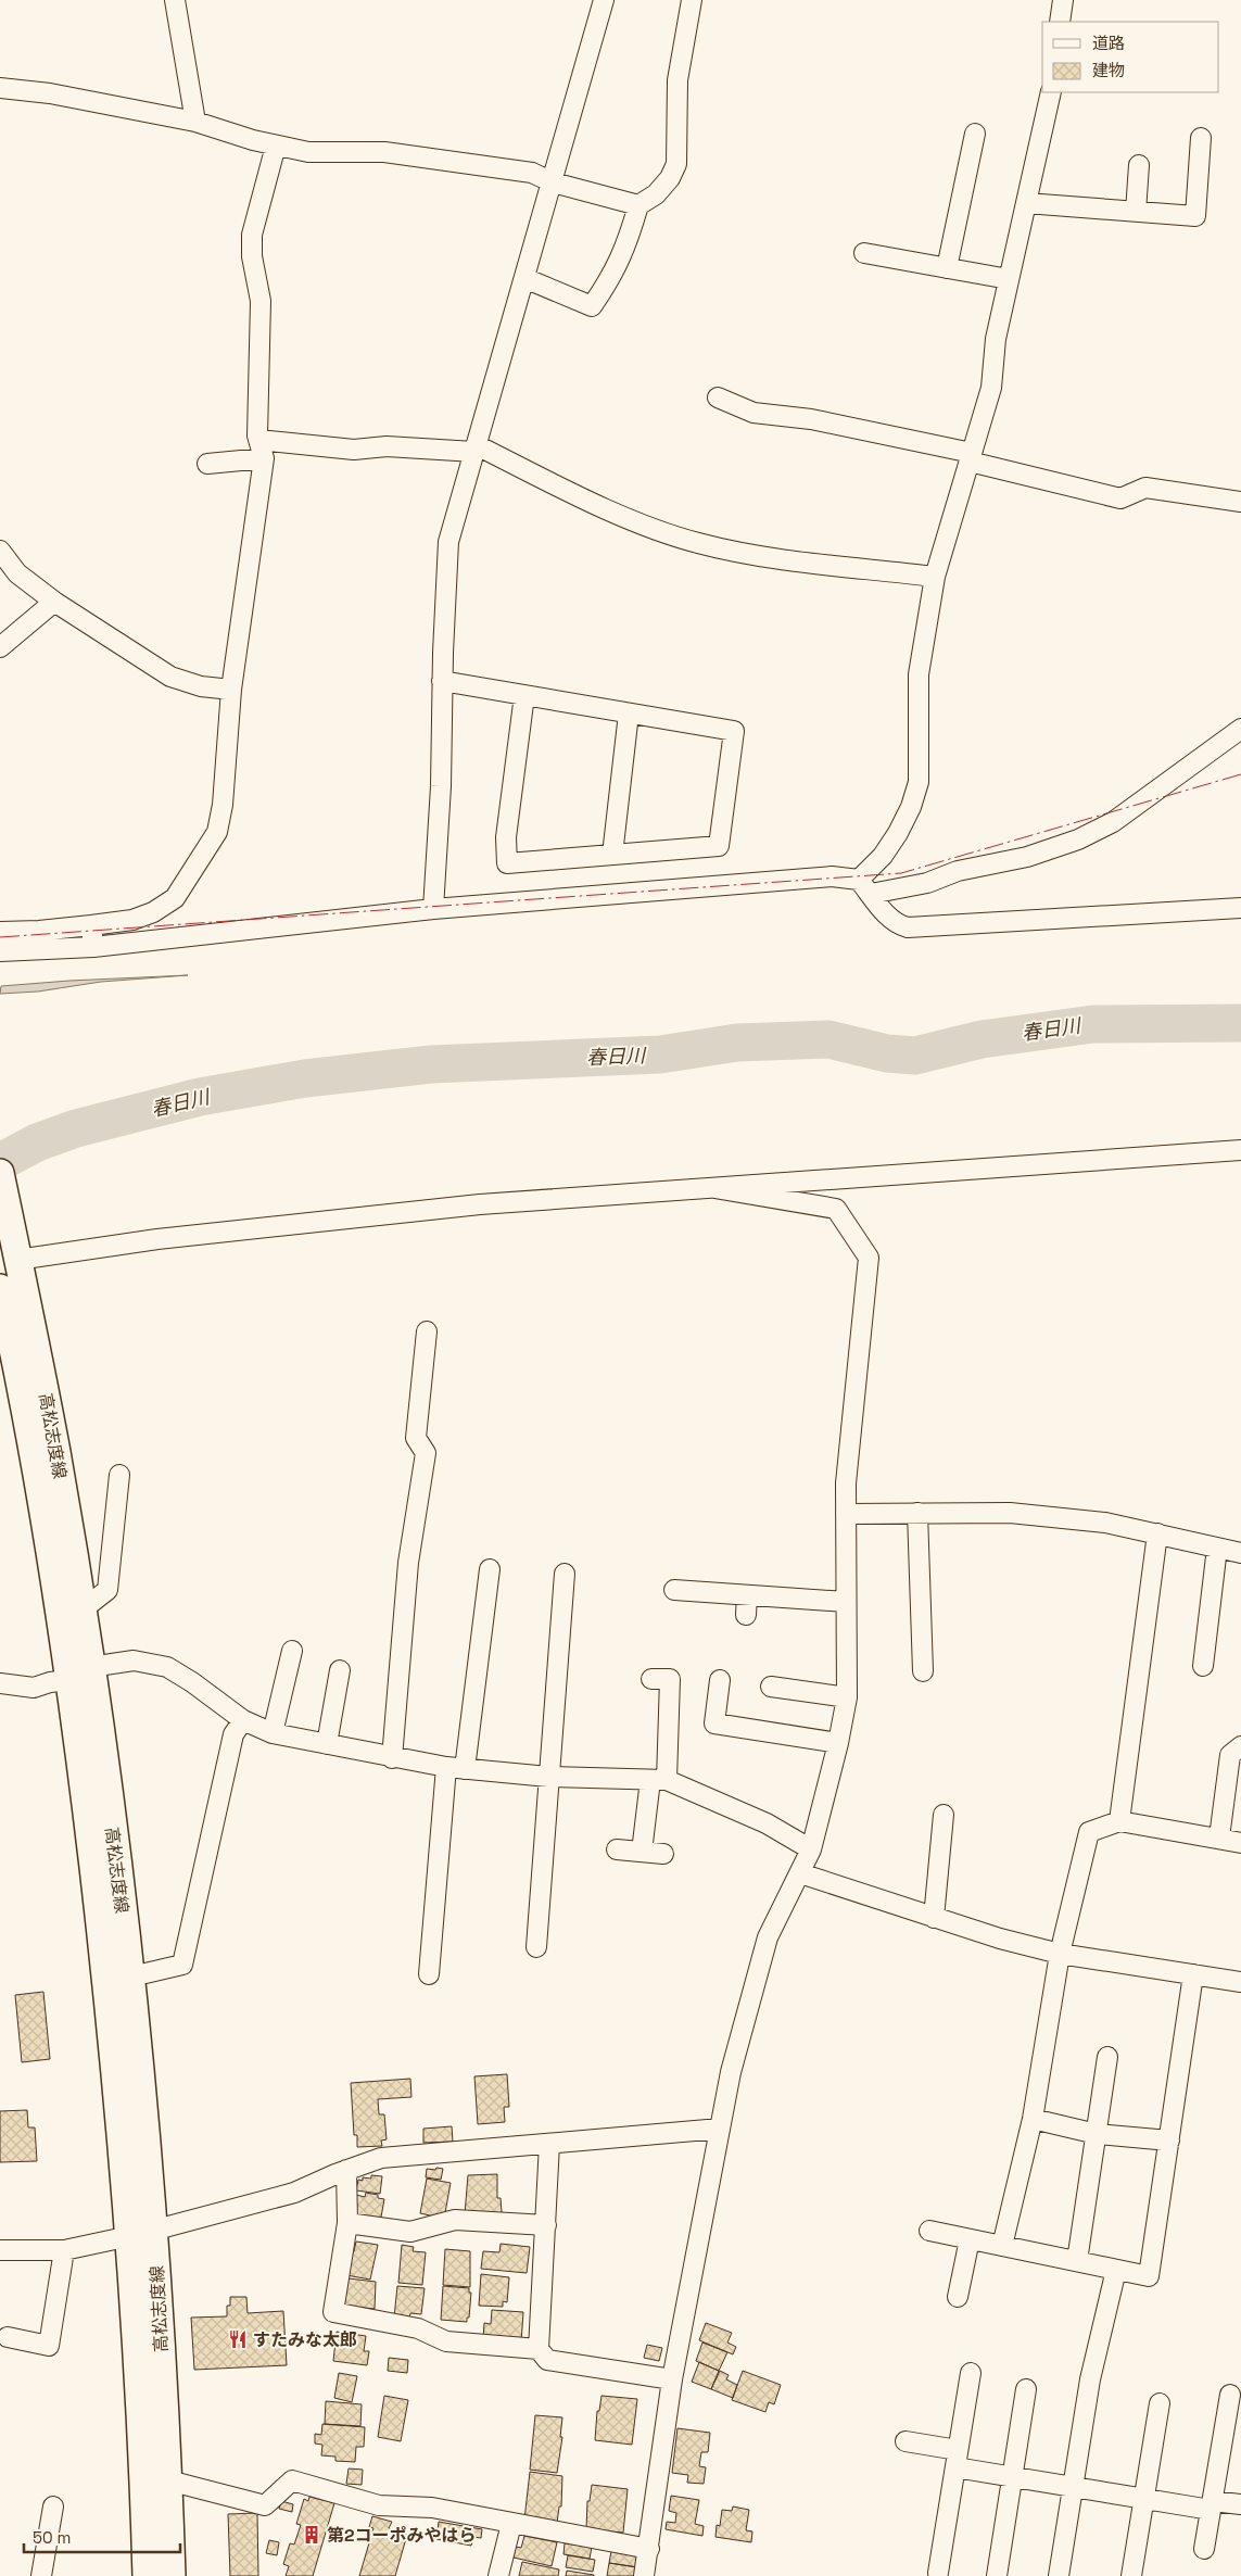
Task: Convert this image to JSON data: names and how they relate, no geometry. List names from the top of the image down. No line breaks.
{"streets":{"main road":["高松志度線"]},"water":["春日川"],"places":{"restaurant":["すたみな太郎"],"building":["第2コーポみやはら"]},"legend":["道路","建物"],"scale_bar":"50 m"}
